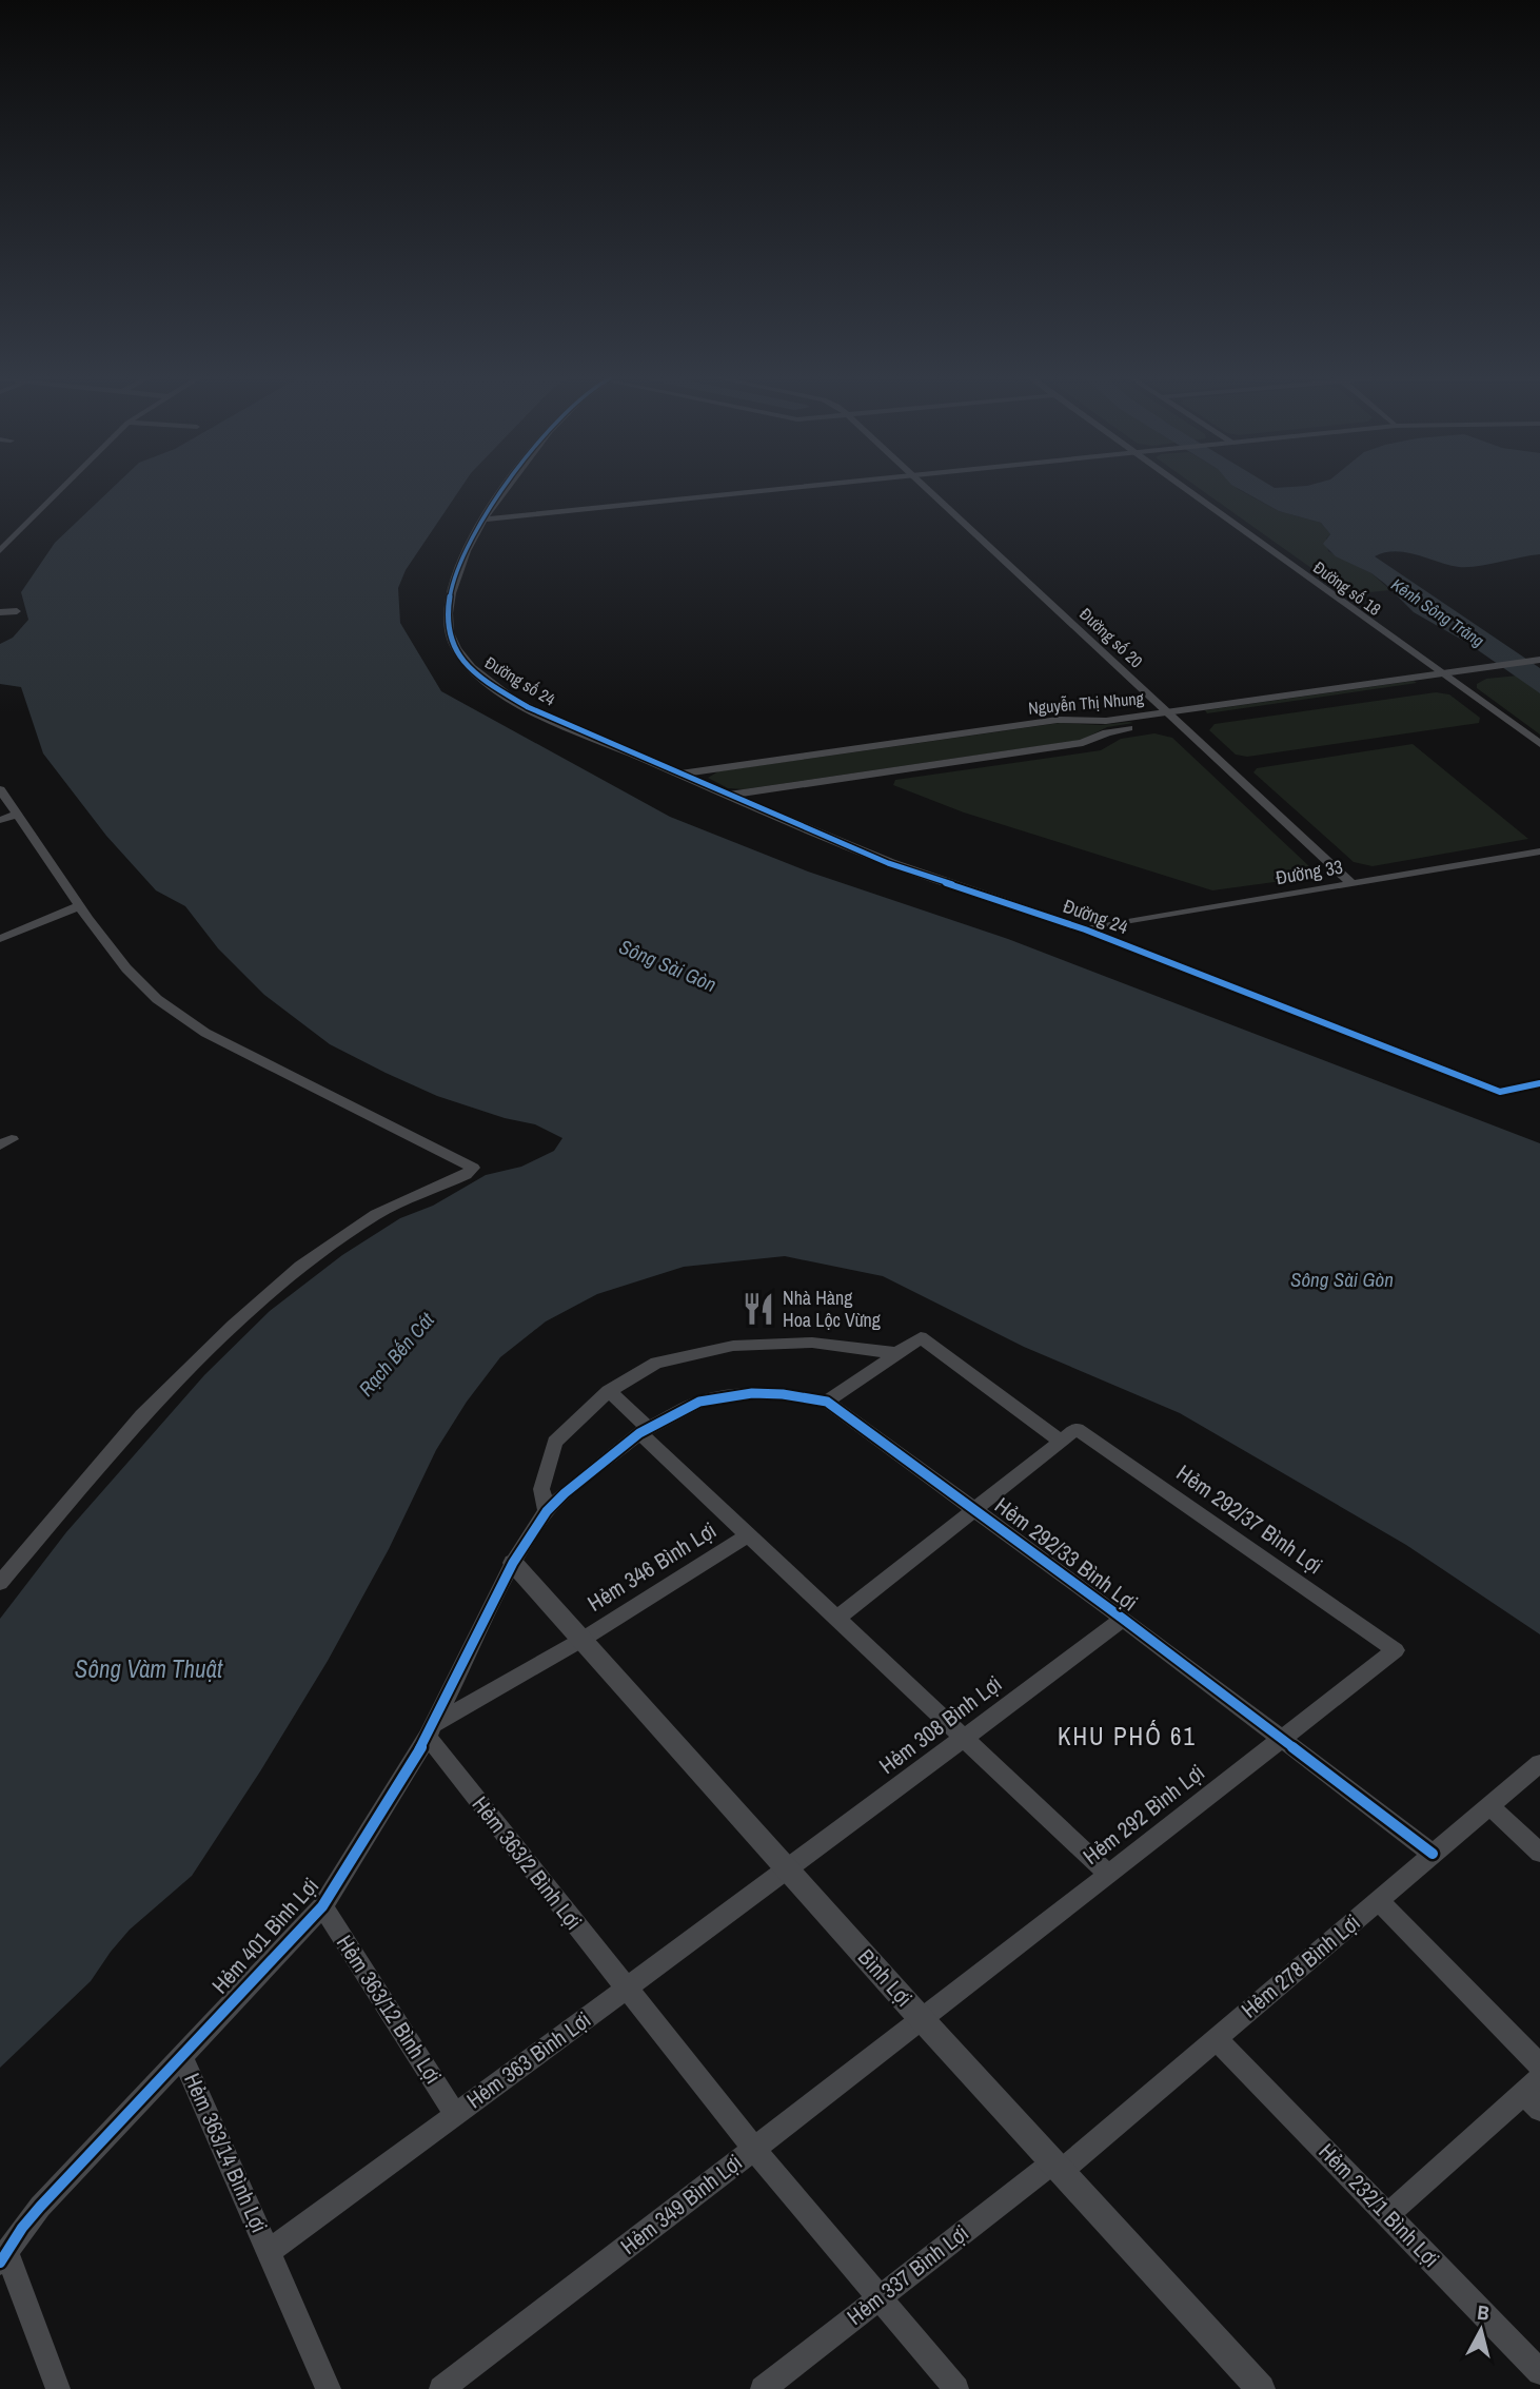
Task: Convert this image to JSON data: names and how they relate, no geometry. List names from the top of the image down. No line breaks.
{"streets":{"street":["Đường số 18","Đường số 20","Đường số 24","Nguyễn Thị Nhung","Đường 33","Đường 24","Hẻm 292/37 Bình Lợi","Hẻm 292/33 Bình Lợi","Hẻm 346 Bình Lợi","Hẻm 308 Bình Lợi","Hẻm 292 Bình Lợi","Hẻm 363/2 Bình Lợi","Hẻm 401 Bình Lợi","Hẻm 278 Bình Lợi","Bình Lợi","Hẻm 363/12 Bình Lợi","Hẻm 363 Bình Lợi","Hẻm 363/14 Bình Lợi","Hẻm 349 Bình Lợi","Hẻm 232/1 Bình Lợi","Hẻm 337 Bình Lợi"]},"crossings":[["Đường số 18","Nguyễn Thị Nhung"],["Đường số 20","Nguyễn Thị Nhung"],["Đường số 20","Đường 33"],["Đường số 24","Nguyễn Thị Nhung"],["Đường số 24","Đường 24"],["Nguyễn Thị Nhung","Đường 24"],["Đường 33","Đường 24"],["Hẻm 292/37 Bình Lợi","Hẻm 292 Bình Lợi"],["Hẻm 292/33 Bình Lợi","Hẻm 308 Bình Lợi"],["Hẻm 292/33 Bình Lợi","Hẻm 292 Bình Lợi"],["Hẻm 292/33 Bình Lợi","Hẻm 401 Bình Lợi"],["Hẻm 292/33 Bình Lợi","Hẻm 278 Bình Lợi"],["Hẻm 346 Bình Lợi","Hẻm 363/2 Bình Lợi"],["Hẻm 346 Bình Lợi","Hẻm 401 Bình Lợi"],["Hẻm 346 Bình Lợi","Bình Lợi"],["Hẻm 308 Bình Lợi","Bình Lợi"],["Hẻm 308 Bình Lợi","Hẻm 363 Bình Lợi"],["Hẻm 292 Bình Lợi","Bình Lợi"],["Hẻm 292 Bình Lợi","Hẻm 349 Bình Lợi"],["Hẻm 363/2 Bình Lợi","Hẻm 401 Bình Lợi"],["Hẻm 363/2 Bình Lợi","Hẻm 363 Bình Lợi"],["Hẻm 363/2 Bình Lợi","Hẻm 349 Bình Lợi"],["Hẻm 363/2 Bình Lợi","Hẻm 337 Bình Lợi"],["Hẻm 401 Bình Lợi","Bình Lợi"],["Hẻm 401 Bình Lợi","Hẻm 363/12 Bình Lợi"],["Hẻm 401 Bình Lợi","Hẻm 363/14 Bình Lợi"],["Hẻm 278 Bình Lợi","Bình Lợi"],["Hẻm 278 Bình Lợi","Hẻm 232/1 Bình Lợi"],["Hẻm 278 Bình Lợi","Hẻm 337 Bình Lợi"],["Bình Lợi","Hẻm 363 Bình Lợi"],["Bình Lợi","Hẻm 349 Bình Lợi"],["Bình Lợi","Hẻm 337 Bình Lợi"],["Hẻm 363/12 Bình Lợi","Hẻm 363 Bình Lợi"],["Hẻm 363 Bình Lợi","Hẻm 363/14 Bình Lợi"]],"districts":["KHU PHỐ 61"],"water":["Kênh Sông Trăng","Sông Sài Gòn","Rạch Bến Cát","Sông Vàm Thuật"],"places":{"restaurant":["Nhà Hàng Hoa Lộc Vừng"]},"north":"top"}
